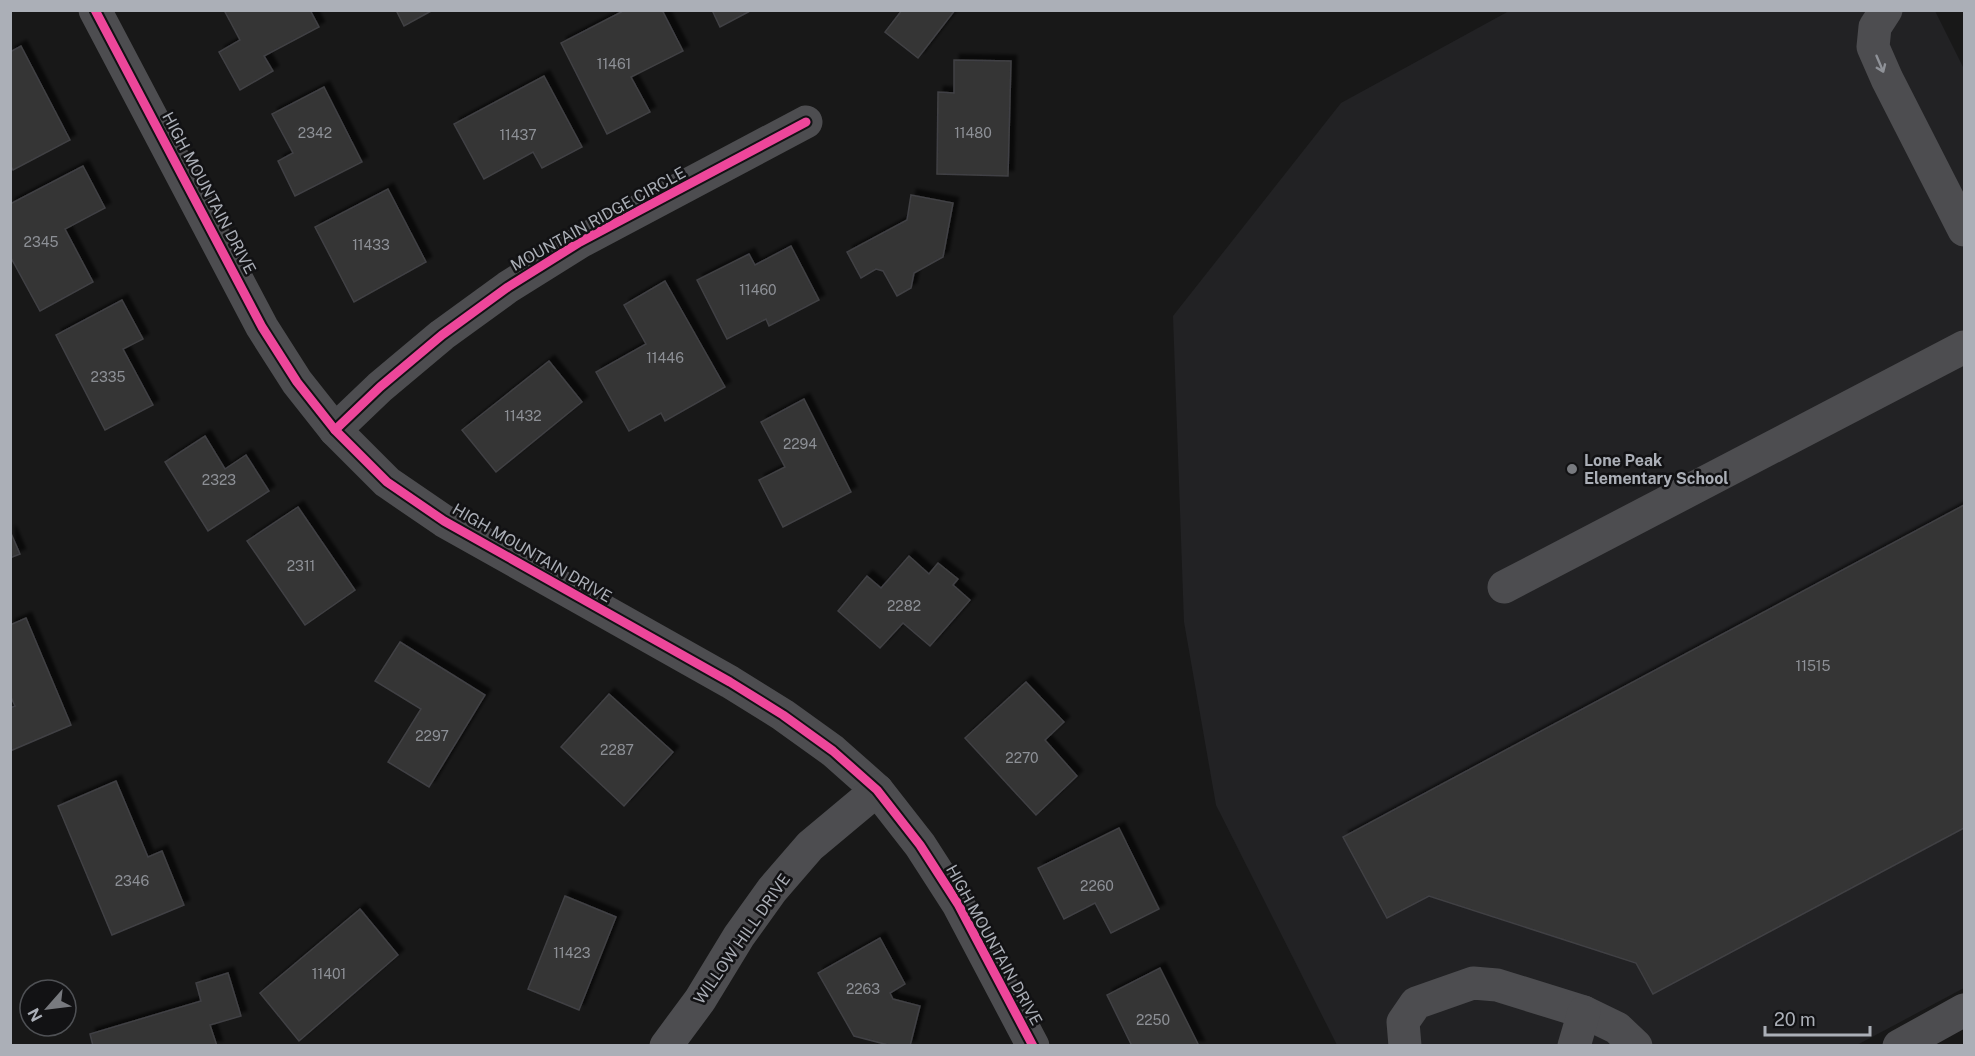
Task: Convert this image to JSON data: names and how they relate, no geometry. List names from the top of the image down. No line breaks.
{"streets":{"street":["HIGH MOUNTAIN DRIVE","MOUNTAIN RIDGE CIRCLE","WILLOW HILL DRIVE"]},"crossings":[["HIGH MOUNTAIN DRIVE","MOUNTAIN RIDGE CIRCLE"],["HIGH MOUNTAIN DRIVE","WILLOW HILL DRIVE"]],"places":["Lone Peak Elementary School"],"house_numbers":["11461","2342","11480","11437","2345","11433","11460","11446","2335","11432","2294","2323","2311","2282","11515","2297","2287","2270","2346","2260","11423","11401","2263","2250"],"scale_bar":"20 m","north":"bottom left"}
